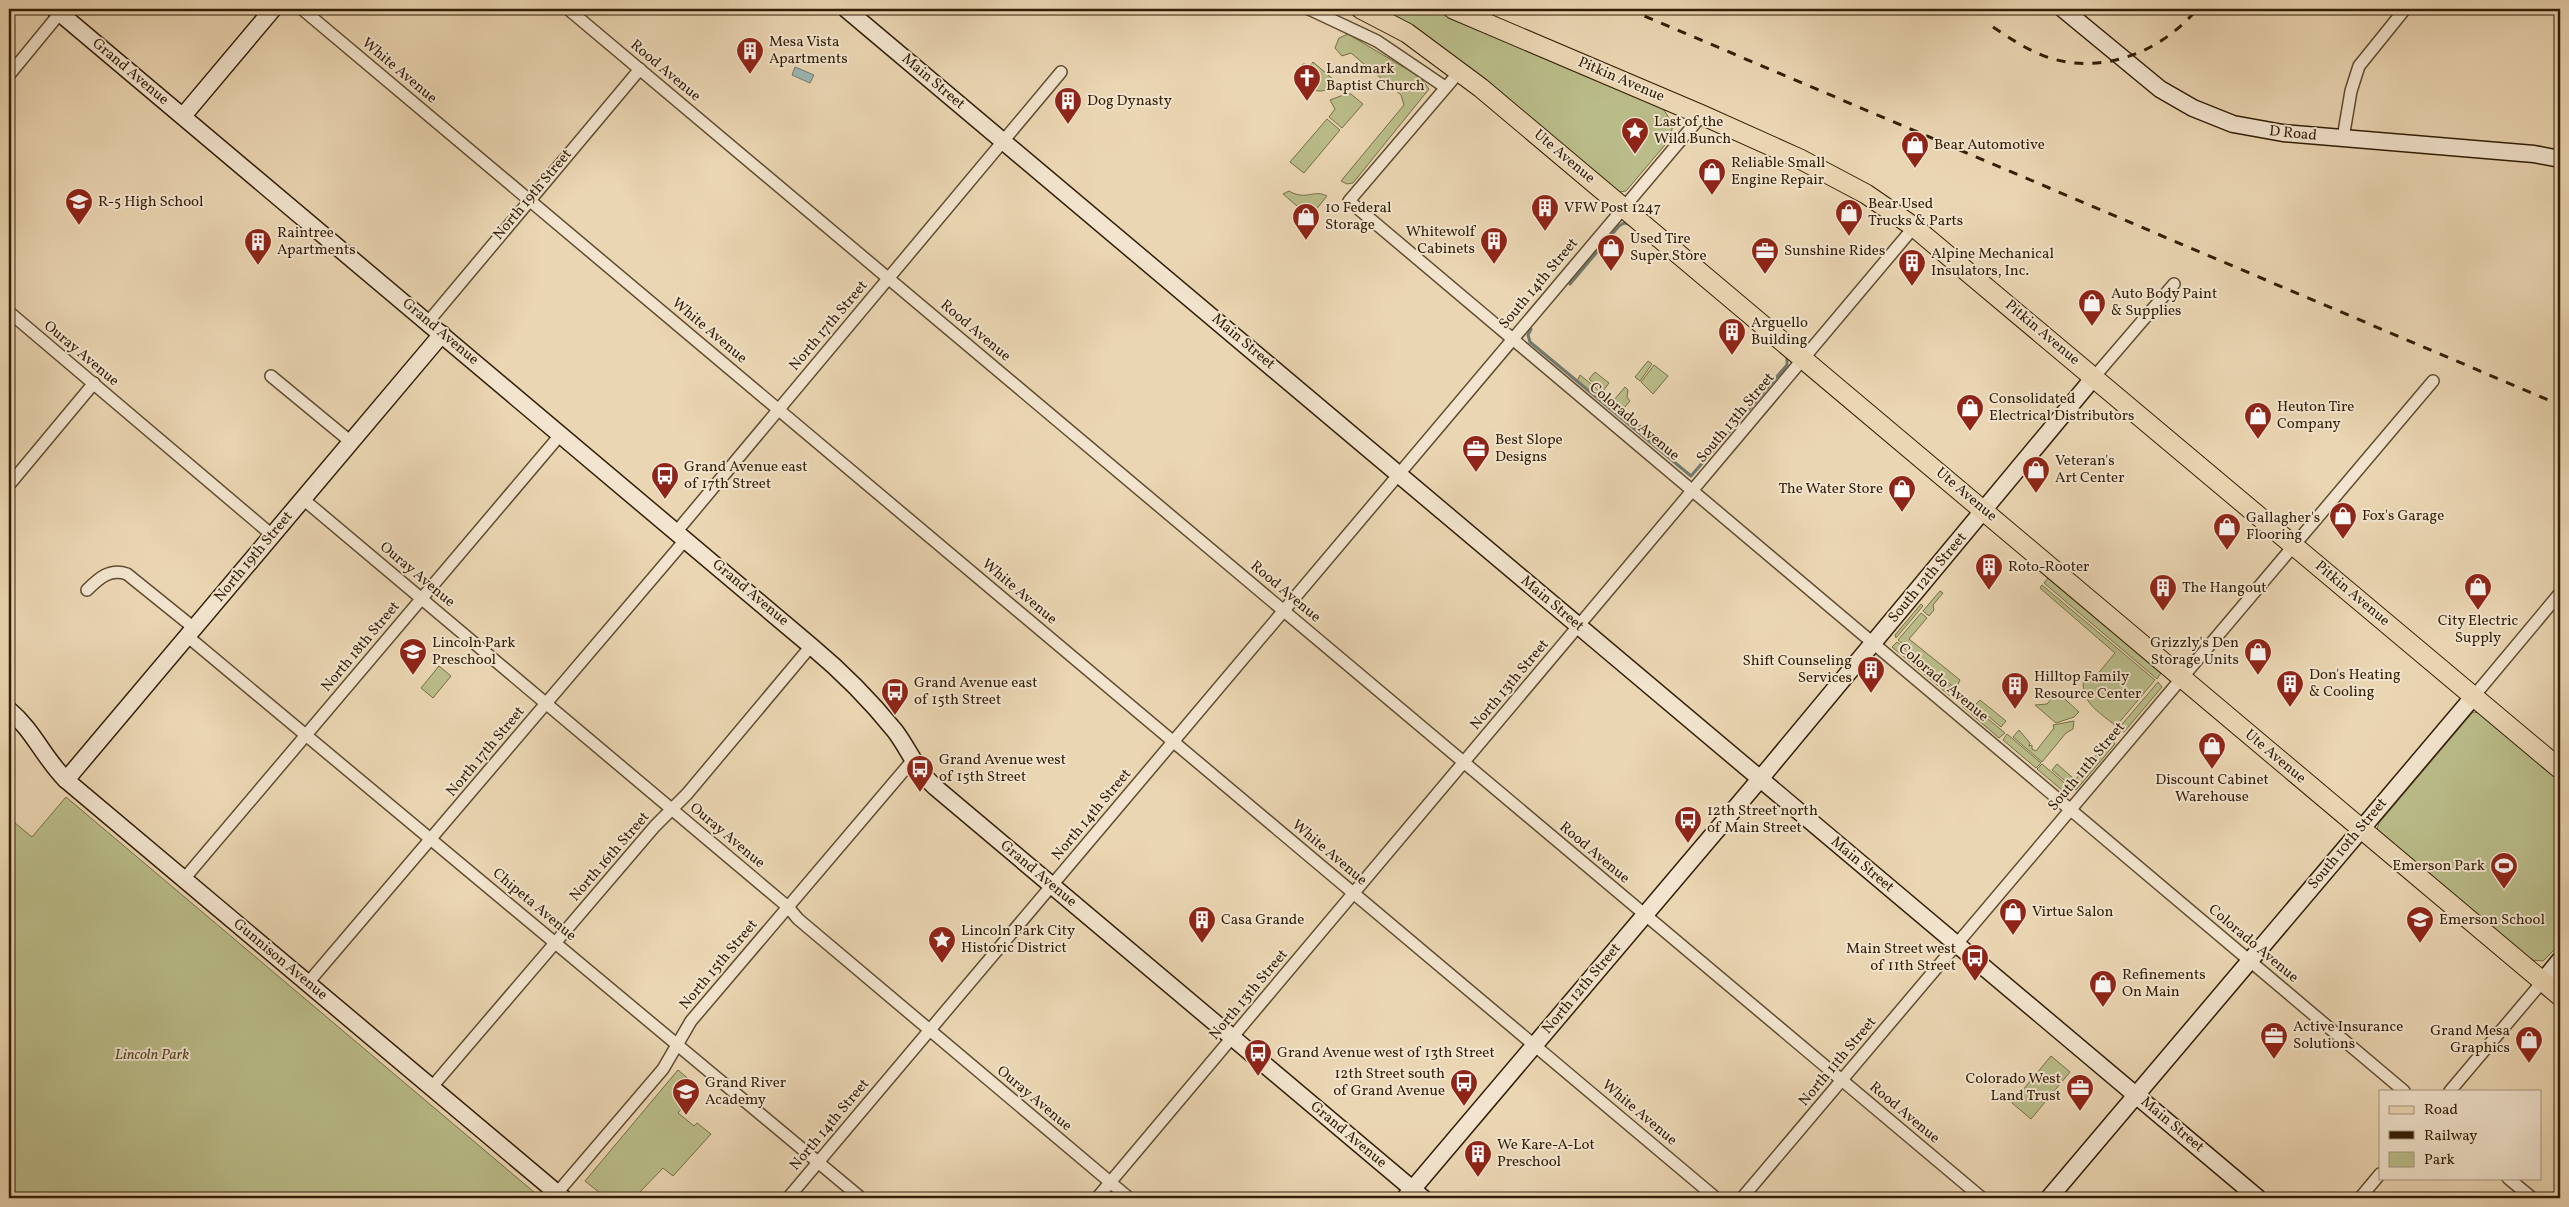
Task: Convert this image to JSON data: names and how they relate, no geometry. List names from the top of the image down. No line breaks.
{"streets":{"main road":["Pitkin Avenue","Ute Avenue"],"street":["White Avenue","Rood Avenue","Grand Avenue","Main Street","D Road","North 19th Street","South 14th Street","North 17th Street","Ouray Avenue","South 13th Street","Colorado Avenue","South 12th Street","North 18th Street","North 13th Street","South 11th Street","North 14th Street","South 10th Street","North 16th Street","Chipeta Avenue","Gunnison Avenue","North 15th Street","North 12th Street","North 11th Street"]},"crossings":[["White Avenue","North 19th Street"],["White Avenue","North 17th Street"],["White Avenue","North 13th Street"],["White Avenue","North 14th Street"],["White Avenue","North 12th Street"],["Rood Avenue","North 19th Street"],["Rood Avenue","North 17th Street"],["Rood Avenue","North 13th Street"],["Rood Avenue","North 14th Street"],["Rood Avenue","North 12th Street"],["Rood Avenue","North 11th Street"],["Grand Avenue","North 19th Street"],["Grand Avenue","North 17th Street"],["Grand Avenue","North 18th Street"],["Grand Avenue","North 13th Street"],["Grand Avenue","North 14th Street"],["Grand Avenue","North 16th Street"],["Grand Avenue","North 15th Street"],["Grand Avenue","North 12th Street"],["Pitkin Avenue","South 14th Street"],["Pitkin Avenue","South 13th Street"],["Pitkin Avenue","South 12th Street"],["Pitkin Avenue","South 11th Street"],["Pitkin Avenue","South 10th Street"],["Main Street","South 14th Street"],["Main Street","North 17th Street"],["Main Street","South 13th Street"],["Main Street","South 12th Street"],["Main Street","North 13th Street"],["Main Street","South 11th Street"],["Main Street","North 14th Street"],["Main Street","South 10th Street"],["Main Street","North 12th Street"],["Main Street","North 11th Street"],["Ute Avenue","South 14th Street"],["Ute Avenue","South 13th Street"],["Ute Avenue","South 12th Street"],["Ute Avenue","South 11th Street"],["Ute Avenue","South 10th Street"],["North 19th Street","Ouray Avenue"],["North 19th Street","Chipeta Avenue"],["North 19th Street","Gunnison Avenue"],["South 14th Street","Colorado Avenue"],["South 14th Street","North 14th Street"],["North 17th Street","Ouray Avenue"],["North 17th Street","Chipeta Avenue"],["North 17th Street","Gunnison Avenue"],["Ouray Avenue","North 18th Street"],["Ouray Avenue","North 13th Street"],["Ouray Avenue","North 14th Street"],["Ouray Avenue","North 16th Street"],["Ouray Avenue","North 15th Street"],["South 13th Street","Colorado Avenue"],["South 13th Street","North 13th Street"],["Colorado Avenue","South 12th Street"],["Colorado Avenue","South 11th Street"],["Colorado Avenue","South 10th Street"],["South 12th Street","North 12th Street"],["North 18th Street","Chipeta Avenue"],["North 18th Street","Gunnison Avenue"],["South 11th Street","North 11th Street"],["North 14th Street","Chipeta Avenue"],["North 16th Street","Chipeta Avenue"],["North 16th Street","Gunnison Avenue"],["Chipeta Avenue","North 15th Street"],["Gunnison Avenue","North 15th Street"]],"parks":["Lincoln Park"],"places":{"building":["Mesa Vista Apartments","Dog Dynasty","VFW Post 1247","Whitewolf Cabinets","Raintree Apartments","Alpine Mechanical Insulators, Inc.","Arguello Building","Roto-Rooter","The Hangout","Shift Counseling Services","Don's Heating & Cooling","Hilltop Family Resource Center","Casa Grande","We Kare-A-Lot Preschool"],"church":["Landmark Baptist Church"],"place":["Last of the Wild Bunch","Lincoln Park City Historic District"],"shop":["Bear Automotive","Reliable Small Engine Repair","Bear Used Trucks & Parts","10 Federal Storage","Used Tire Super Store","Auto Body Paint & Supplies","Consolidated Electrical Distributors","Heuton Tire Company","Veteran's Art Center","The Water Store","Fox's Garage","Gallagher's Flooring","City Electric Supply","Grizzly's Den Storage Units","Discount Cabinet Warehouse","Virtue Salon","Refinements On Main","Grand Mesa Graphics"],"school or university":["R-5 High School","Lincoln Park Preschool","Emerson School","Grand River Academy"],"office":["Sunshine Rides","Best Slope Designs","Active Insurance Solutions","Colorado West Land Trust"],"bus stop":["Grand Avenue east of 17th Street","Grand Avenue east of 15th Street","Grand Avenue west of 15th Street","12th Street north of Main Street","Main Street west of 11th Street","Grand Avenue west of 13th Street","12th Street south of Grand Avenue"],"sports":["Emerson Park"]},"legend":["Road","Railway","Park"]}
